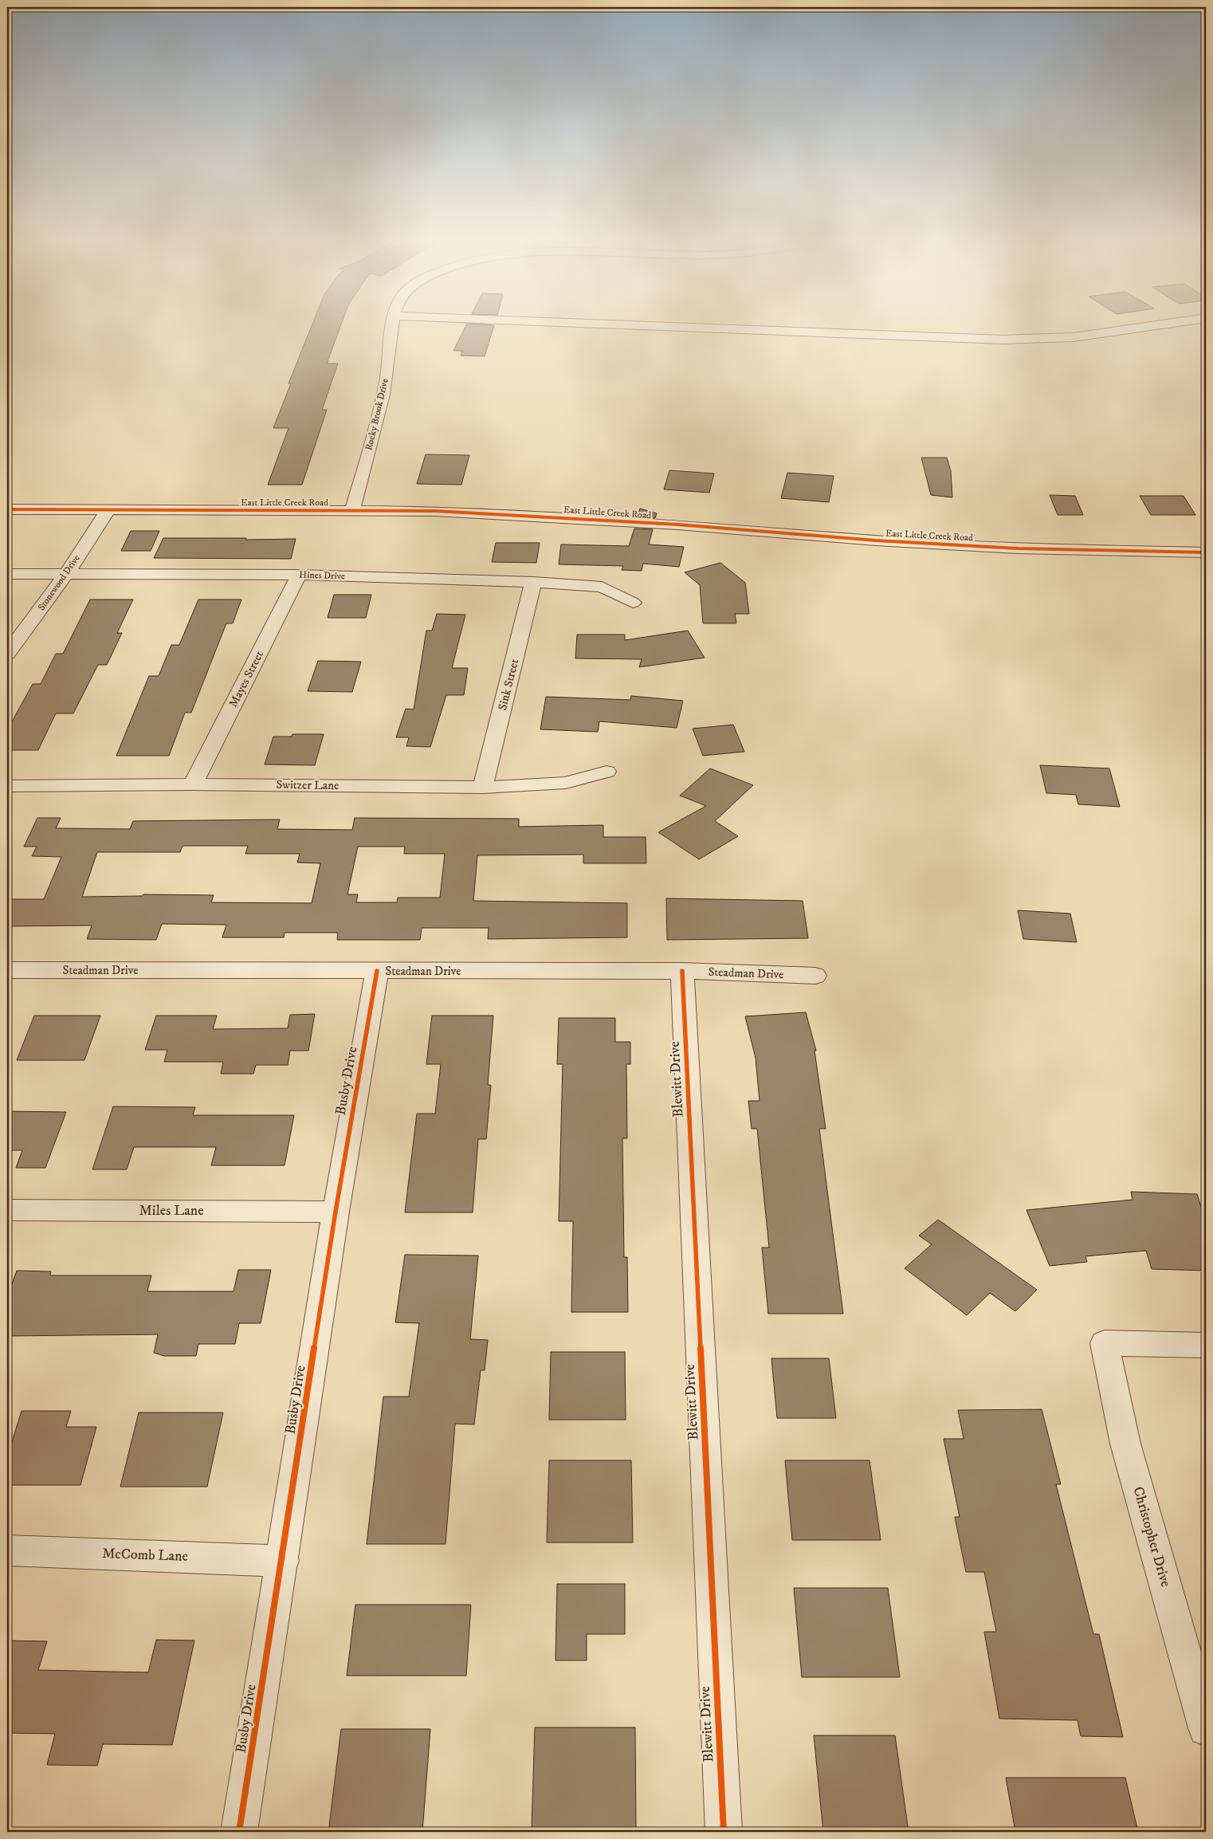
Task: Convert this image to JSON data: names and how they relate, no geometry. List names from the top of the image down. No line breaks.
{"streets":{"street":["Rocky Brook Drive","East Little Creek Road","Hines Drive","Stonewood Drive","Mayes Street","Sink Street","Switzer Lane","Steadman Drive","Blewitt Drive","Busby Drive","Miles Lane","Christopher Drive","McComb Lane"]},"crossings":[["Rocky Brook Drive","East Little Creek Road"],["East Little Creek Road","Stonewood Drive"],["Hines Drive","Stonewood Drive"],["Hines Drive","Mayes Street"],["Hines Drive","Sink Street"],["Mayes Street","Switzer Lane"],["Sink Street","Switzer Lane"],["Steadman Drive","Blewitt Drive"],["Steadman Drive","Busby Drive"],["Busby Drive","Miles Lane"],["Busby Drive","McComb Lane"]]}
